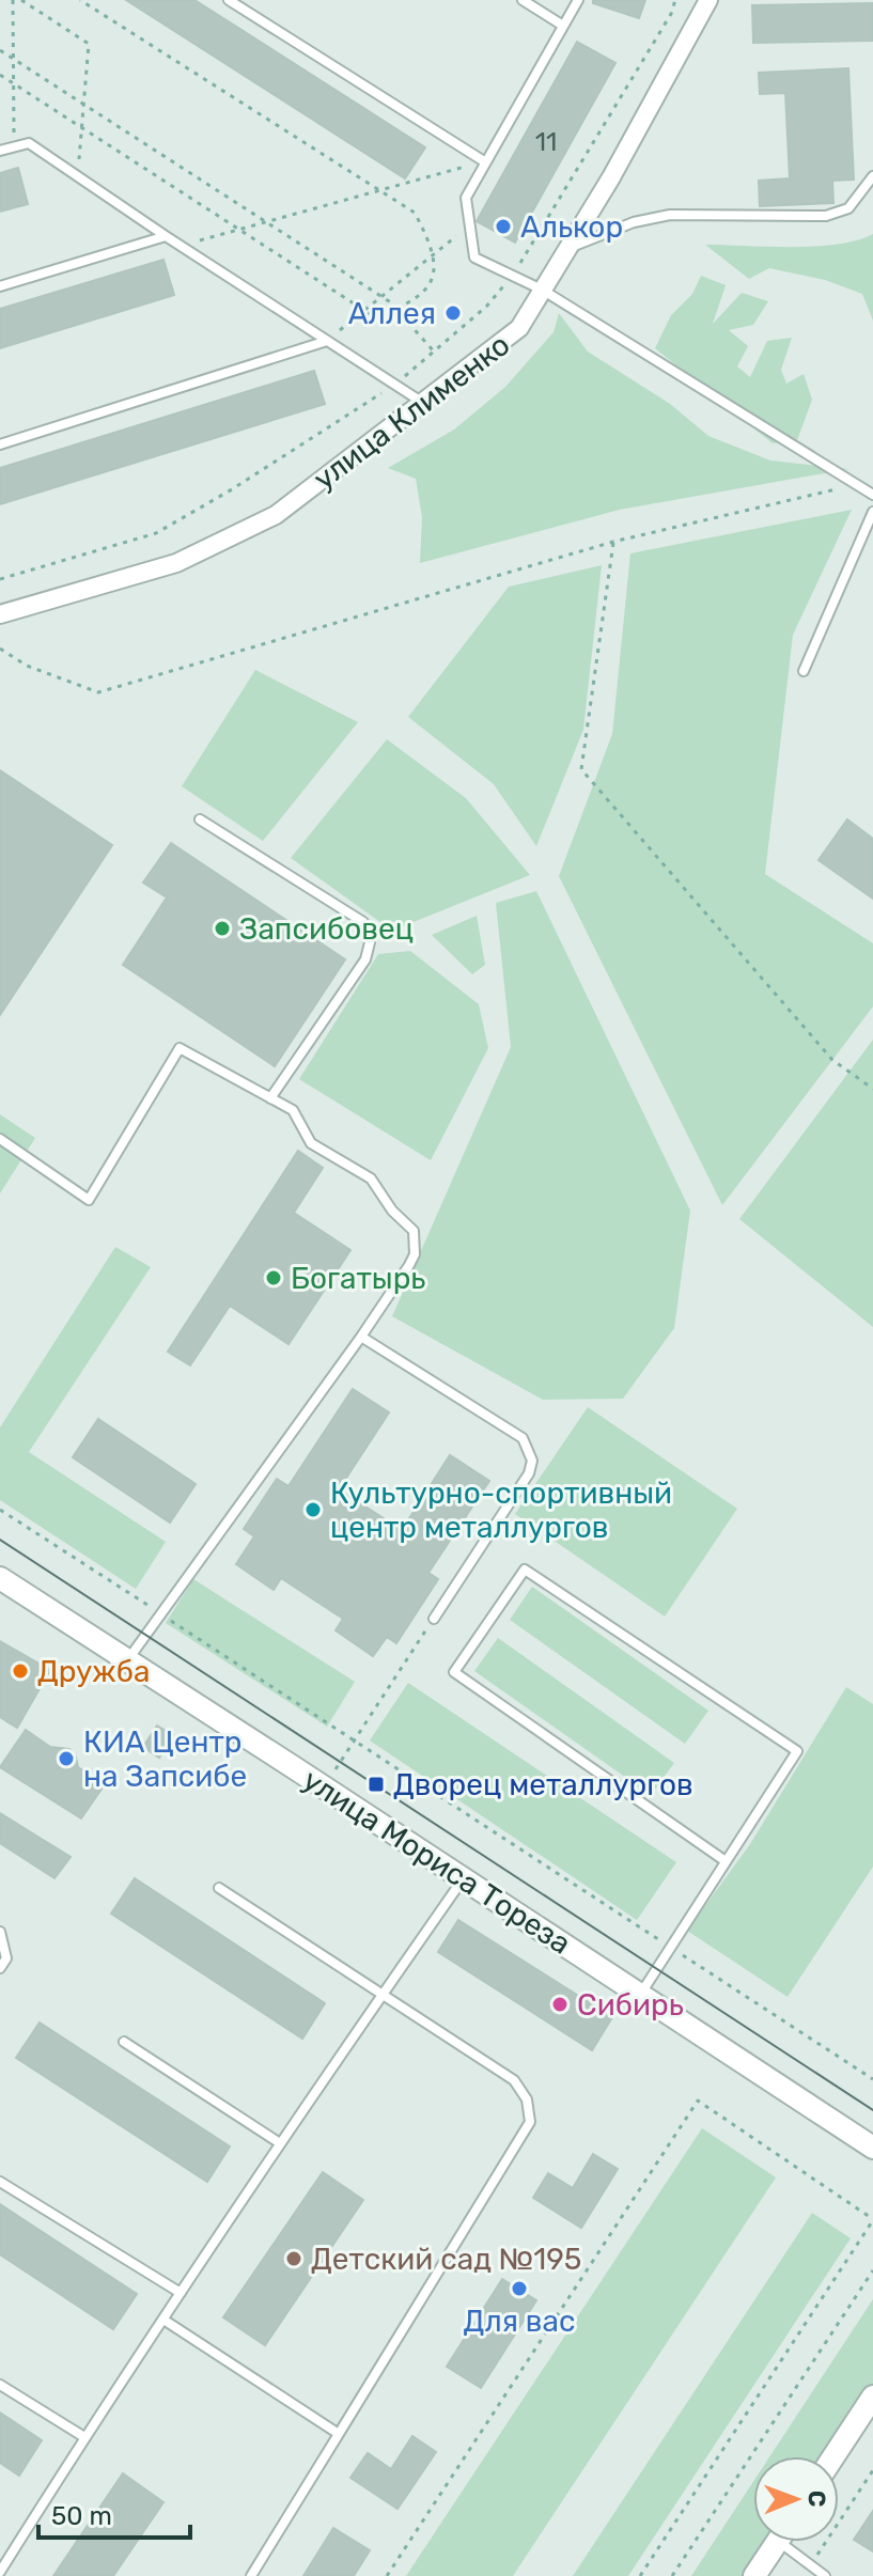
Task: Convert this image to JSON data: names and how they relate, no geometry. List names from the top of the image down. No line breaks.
{"streets":{"street":["улица Клименко","улица Мориса Тореза"]},"places":{"other":["Алькор","Аллея","Запсибовец","Богатырь","Культурно-спортивный центр металлургов","Дружба","КИА Центр на Запсибе","Сибирь","Детский сад №195","Для вас"],"transit":["Дворец металлургов"]},"house_numbers":["11"],"scale_bar":"50 m","north":"right"}
